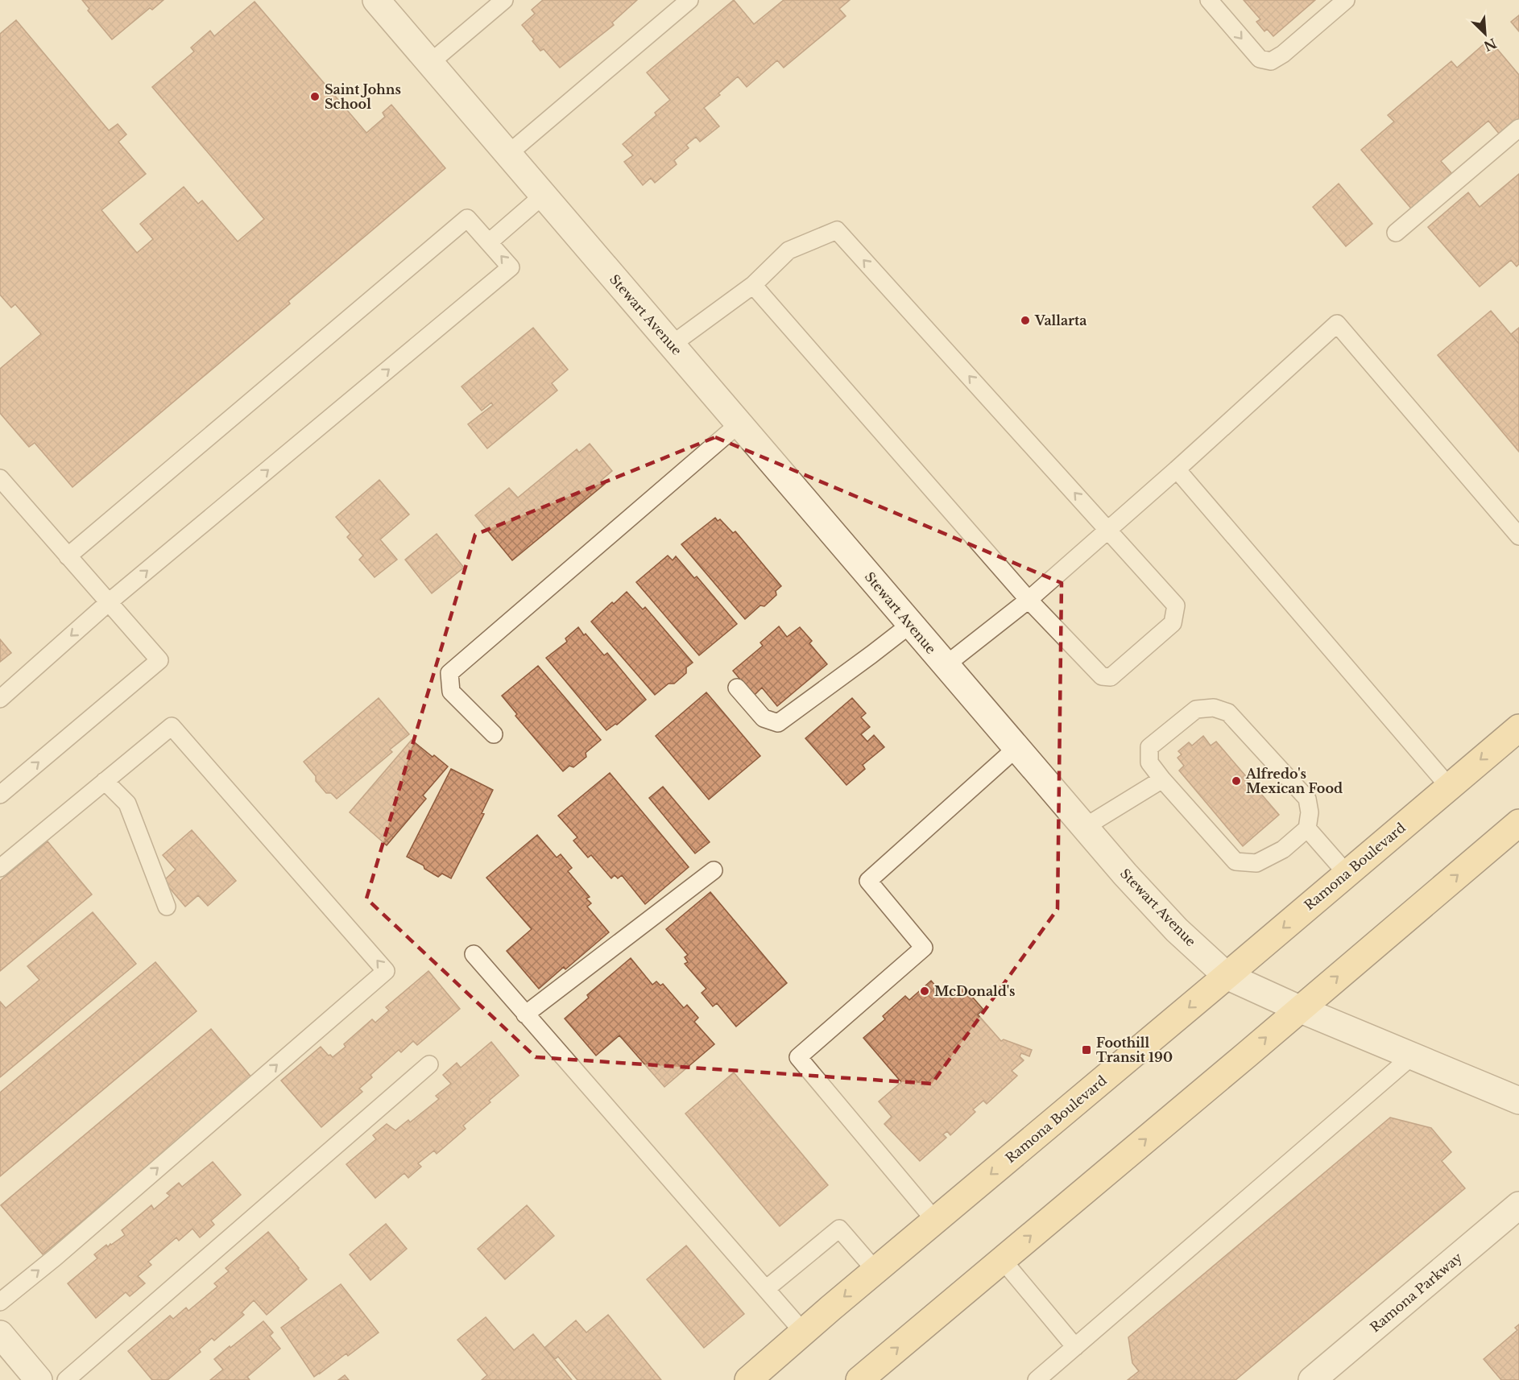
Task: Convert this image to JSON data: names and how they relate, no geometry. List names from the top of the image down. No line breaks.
{"streets":{"main road":["Ramona Boulevard"],"street":["Stewart Avenue","Ramona Parkway"]},"crossings":[["Stewart Avenue","Ramona Boulevard"]],"places":{"other":["Saint Johns School","Vallarta","Alfredo's Mexican Food","McDonald's"],"transit":["Foothill Transit 190"]},"north":"bottom right"}
